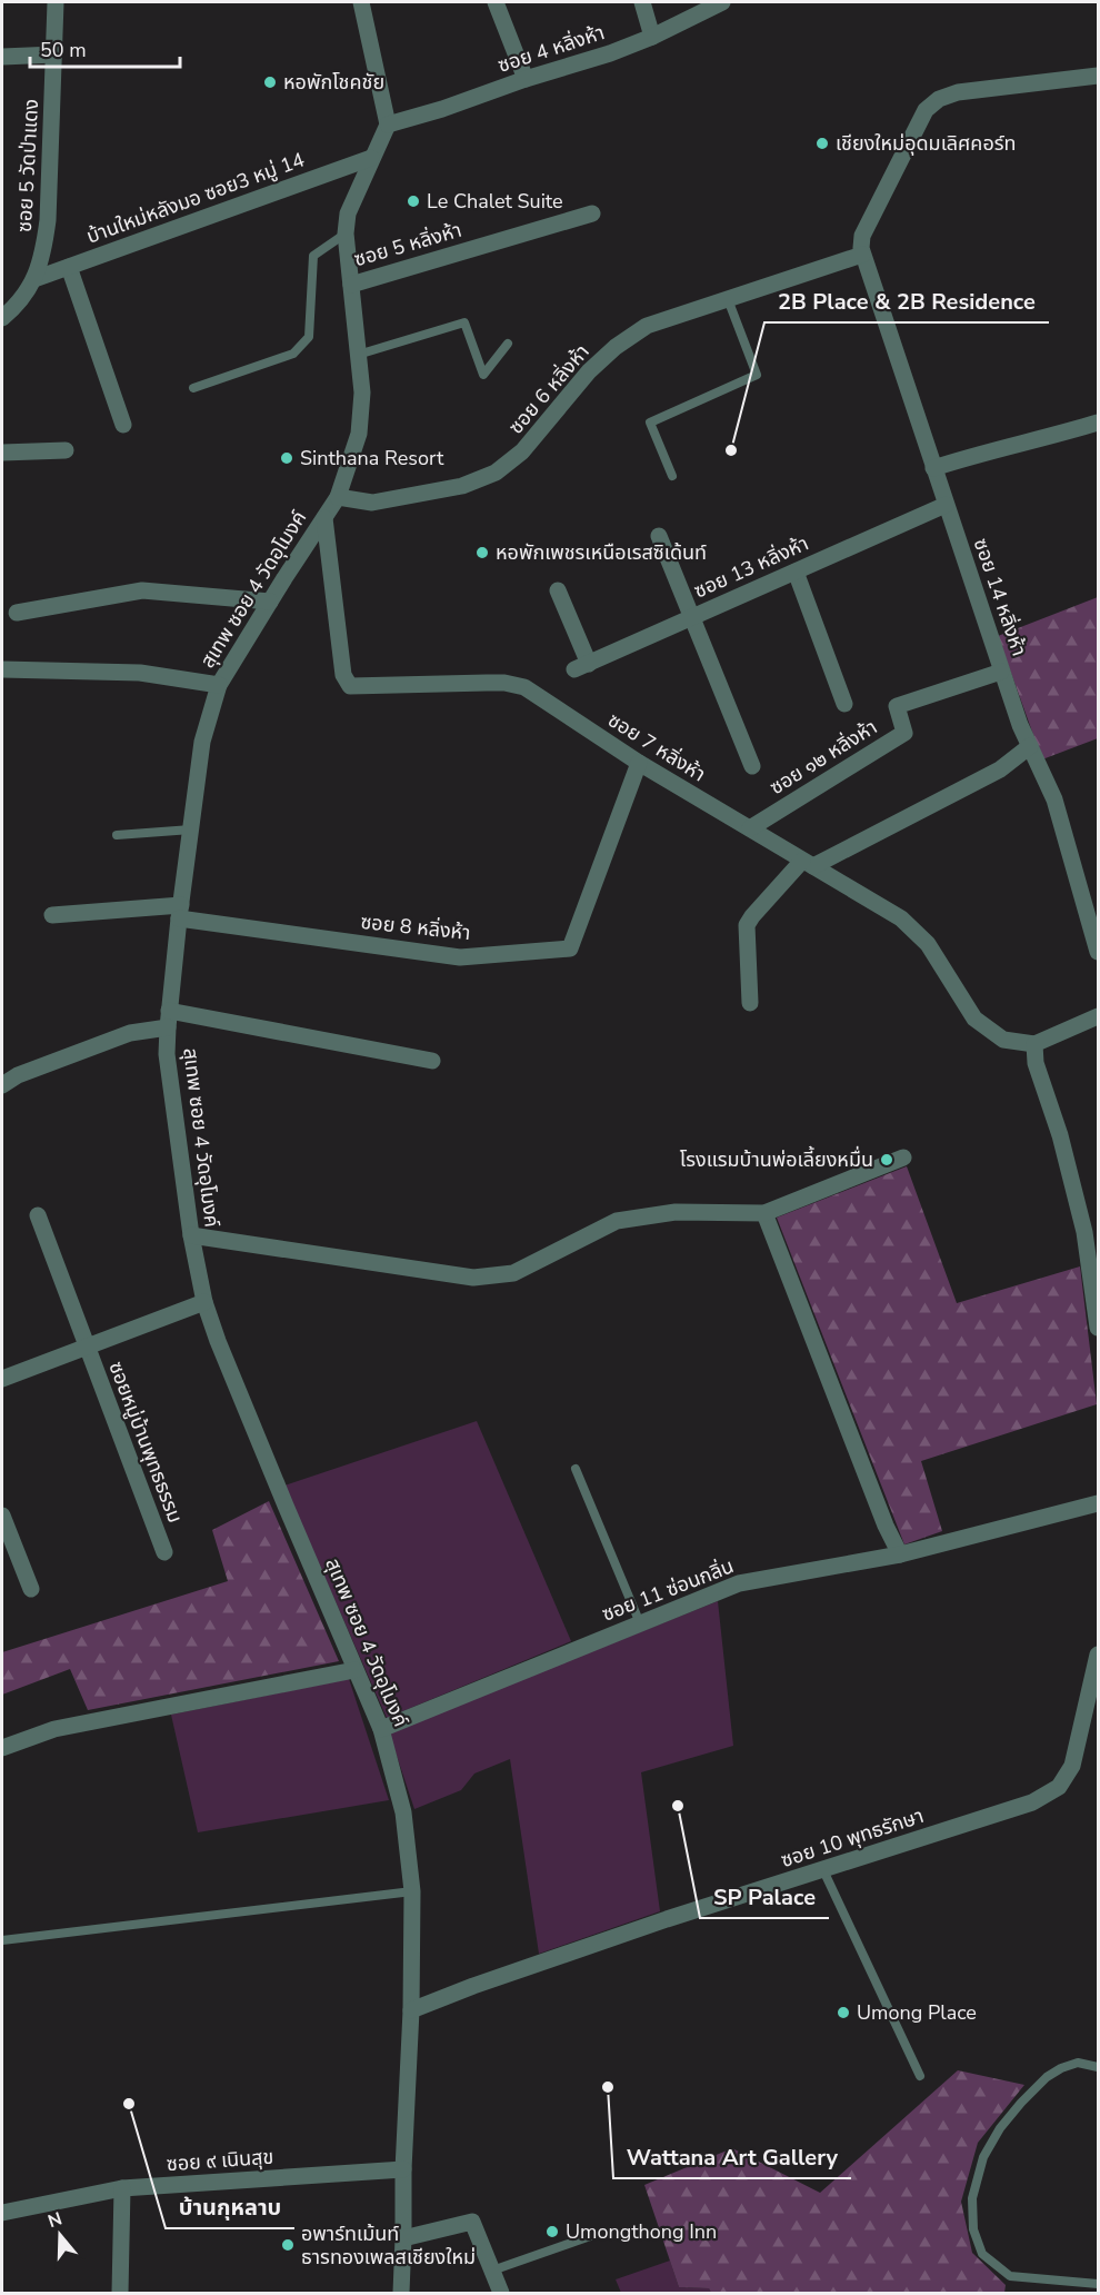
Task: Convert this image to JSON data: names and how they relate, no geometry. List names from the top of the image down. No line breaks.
{"streets":{"street":["ซอย 4 หลิ่งห้า","ซอย 5 วัดป่าแดง","บ้านใหม่หลังมอ ซอย3 หมู่ 14","ซอย 5 หลิ่งห้า","ซอย 6 หลิ่งห้า","ซอย 13 หลิ่งห้า","สุเทพ ซอย 4 วัดอุโมงค์","ซอย 14 หลิ่งห้า","ซอย 7 หลิ่งห้า","ซอย ๑๒ หลิ่งห้า","ซอย 8 หลิ่งห้า","ซอยหมู่บ้านพุทธธรรม","ซอย 11 ซ่อนกลิ่น","ซอย 10 พุทธรักษา","ซอย ๙ เนินสุข"]},"crossings":[["ซอย 4 หลิ่งห้า","สุเทพ ซอย 4 วัดอุโมงค์"],["ซอย 5 วัดป่าแดง","บ้านใหม่หลังมอ ซอย3 หมู่ 14"],["บ้านใหม่หลังมอ ซอย3 หมู่ 14","สุเทพ ซอย 4 วัดอุโมงค์"],["ซอย 5 หลิ่งห้า","สุเทพ ซอย 4 วัดอุโมงค์"],["ซอย 6 หลิ่งห้า","สุเทพ ซอย 4 วัดอุโมงค์"],["ซอย 6 หลิ่งห้า","ซอย 14 หลิ่งห้า"],["ซอย 13 หลิ่งห้า","ซอย 14 หลิ่งห้า"],["สุเทพ ซอย 4 วัดอุโมงค์","ซอย 7 หลิ่งห้า"],["สุเทพ ซอย 4 วัดอุโมงค์","ซอย 8 หลิ่งห้า"],["สุเทพ ซอย 4 วัดอุโมงค์","ซอยหมู่บ้านพุทธธรรม"],["สุเทพ ซอย 4 วัดอุโมงค์","ซอย 11 ซ่อนกลิ่น"],["สุเทพ ซอย 4 วัดอุโมงค์","ซอย 10 พุทธรักษา"],["สุเทพ ซอย 4 วัดอุโมงค์","ซอย ๙ เนินสุข"],["ซอย 14 หลิ่งห้า","ซอย ๑๒ หลิ่งห้า"],["ซอย 7 หลิ่งห้า","ซอย ๑๒ หลิ่งห้า"],["ซอย 7 หลิ่งห้า","ซอย 8 หลิ่งห้า"]],"places":["หอพักโชคชัย","เชียงใหม่อุดมเลิศคอร์ท","Le Chalet Suite","2B Place & 2B Residence","Sinthana Resort","หอพักเพชรเหนือเรสซิเด้นท์","โรงแรมบ้านพ่อเลี้ยงหมื่น","SP Palace","Umong Place","Wattana Art Gallery","บ้านกุหลาบ","Umongthong Inn","อพาร์ทเม้นท์ ธารทองเพลสเชียงใหม่"],"scale_bar":"50 m","north":"top"}
